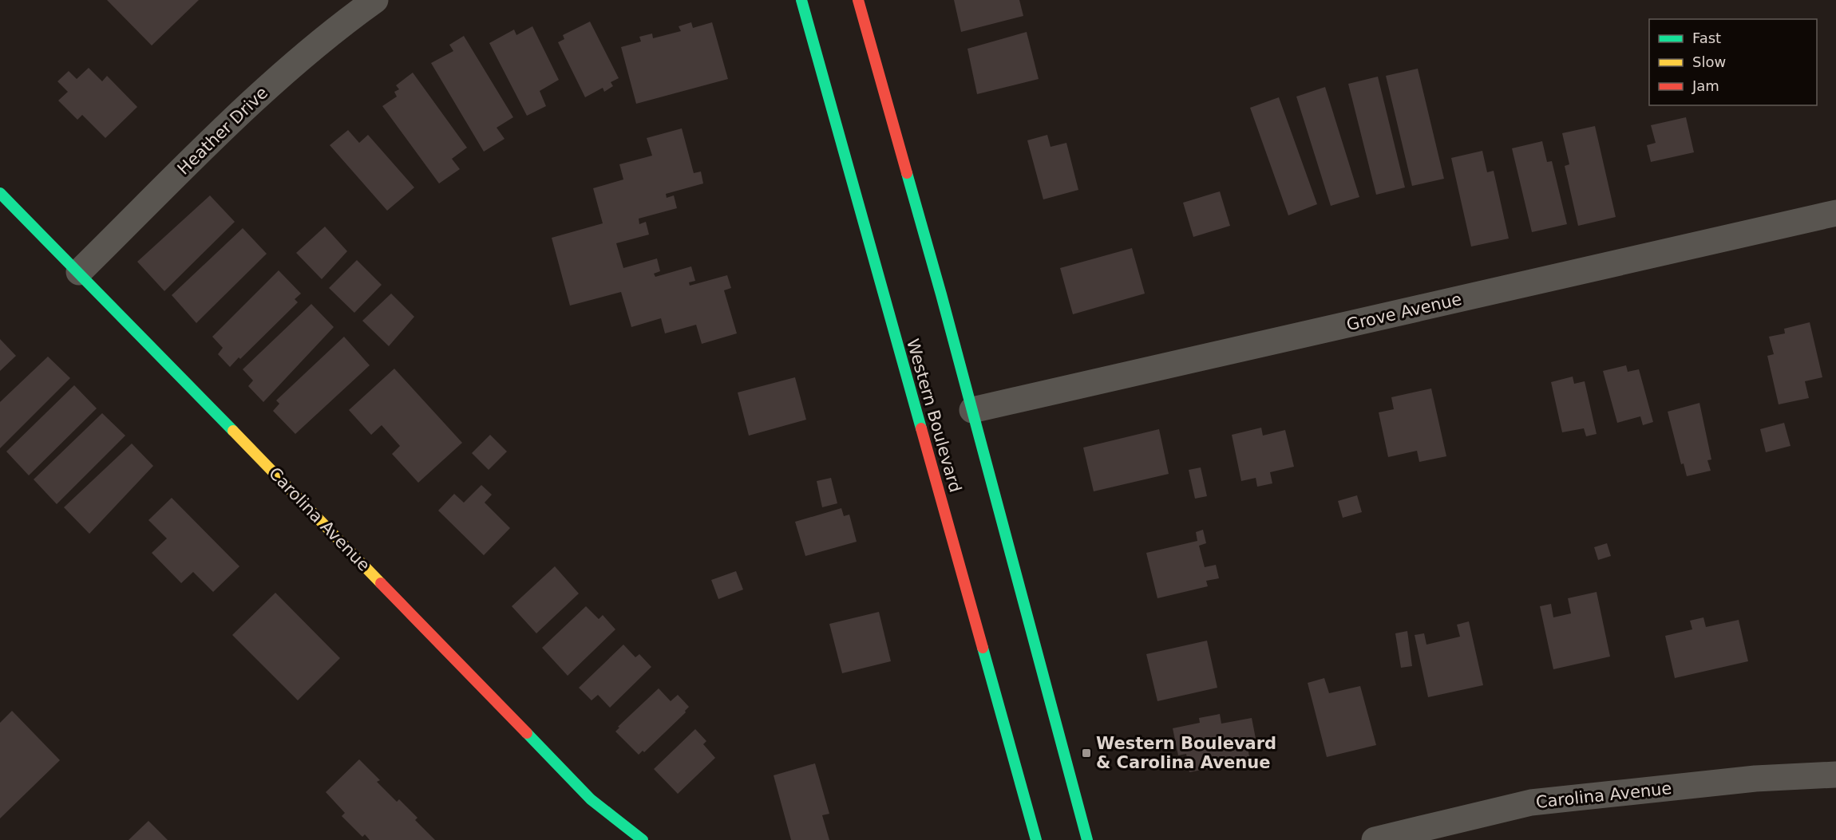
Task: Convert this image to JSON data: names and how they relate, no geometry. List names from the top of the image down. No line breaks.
{"streets":{"main road":["Western Boulevard","Carolina Avenue"],"street":["Heather Drive","Grove Avenue"]},"crossings":[["Heather Drive","Carolina Avenue"]],"places":{"transit":["Western Boulevard & Carolina Avenue"]},"legend":["Fast","Slow","Jam"]}
